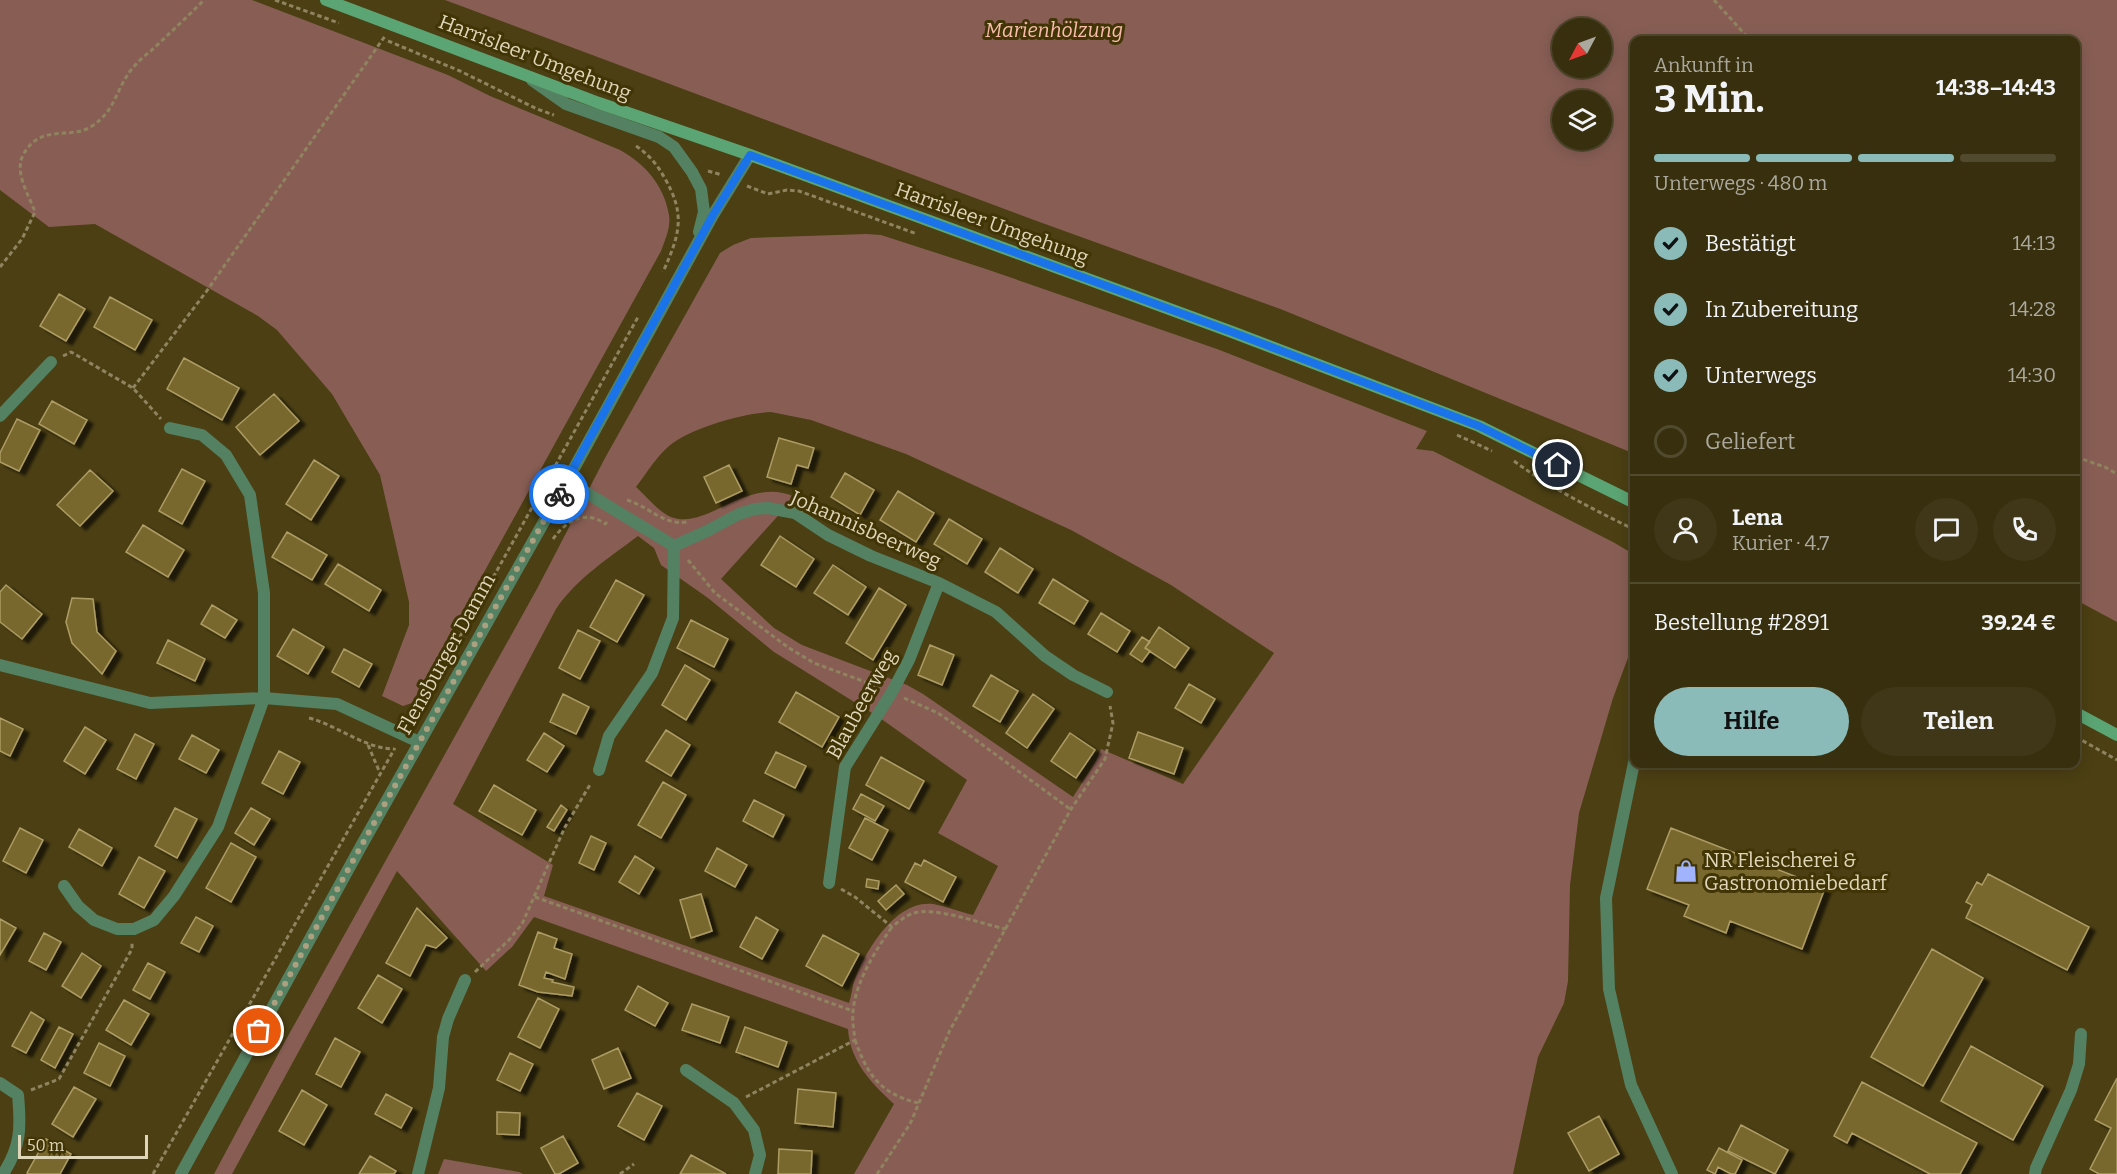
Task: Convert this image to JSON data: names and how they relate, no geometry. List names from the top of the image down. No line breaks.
{"streets":{"main road":["Harrisleer Umgehung"],"street":["Johannisbeerweg","Flensburger Damm","Blaubeerweg"]},"crossings":[["Harrisleer Umgehung","Flensburger Damm"],["Johannisbeerweg","Blaubeerweg"]],"parks":["Marienhölzung"],"places":{"shop":["NR Fleischerei & Gastronomiebedarf"]},"scale_bar":"50 m","north":"bottom left","page":{"heading":["3 Min.","Ankunft in","14:38–14:43"],"panel":["Lena","Kurier · 4.7","Bestellung #2891","39.24 €"],"bar":"Unterwegs · 480 m","list":[["Bestätigt","14:13"],["In Zubereitung","14:28"],["Unterwegs","14:30"],"Geliefert"],"buttons":["Hilfe","Teilen"],"scale":"50 m"}}
